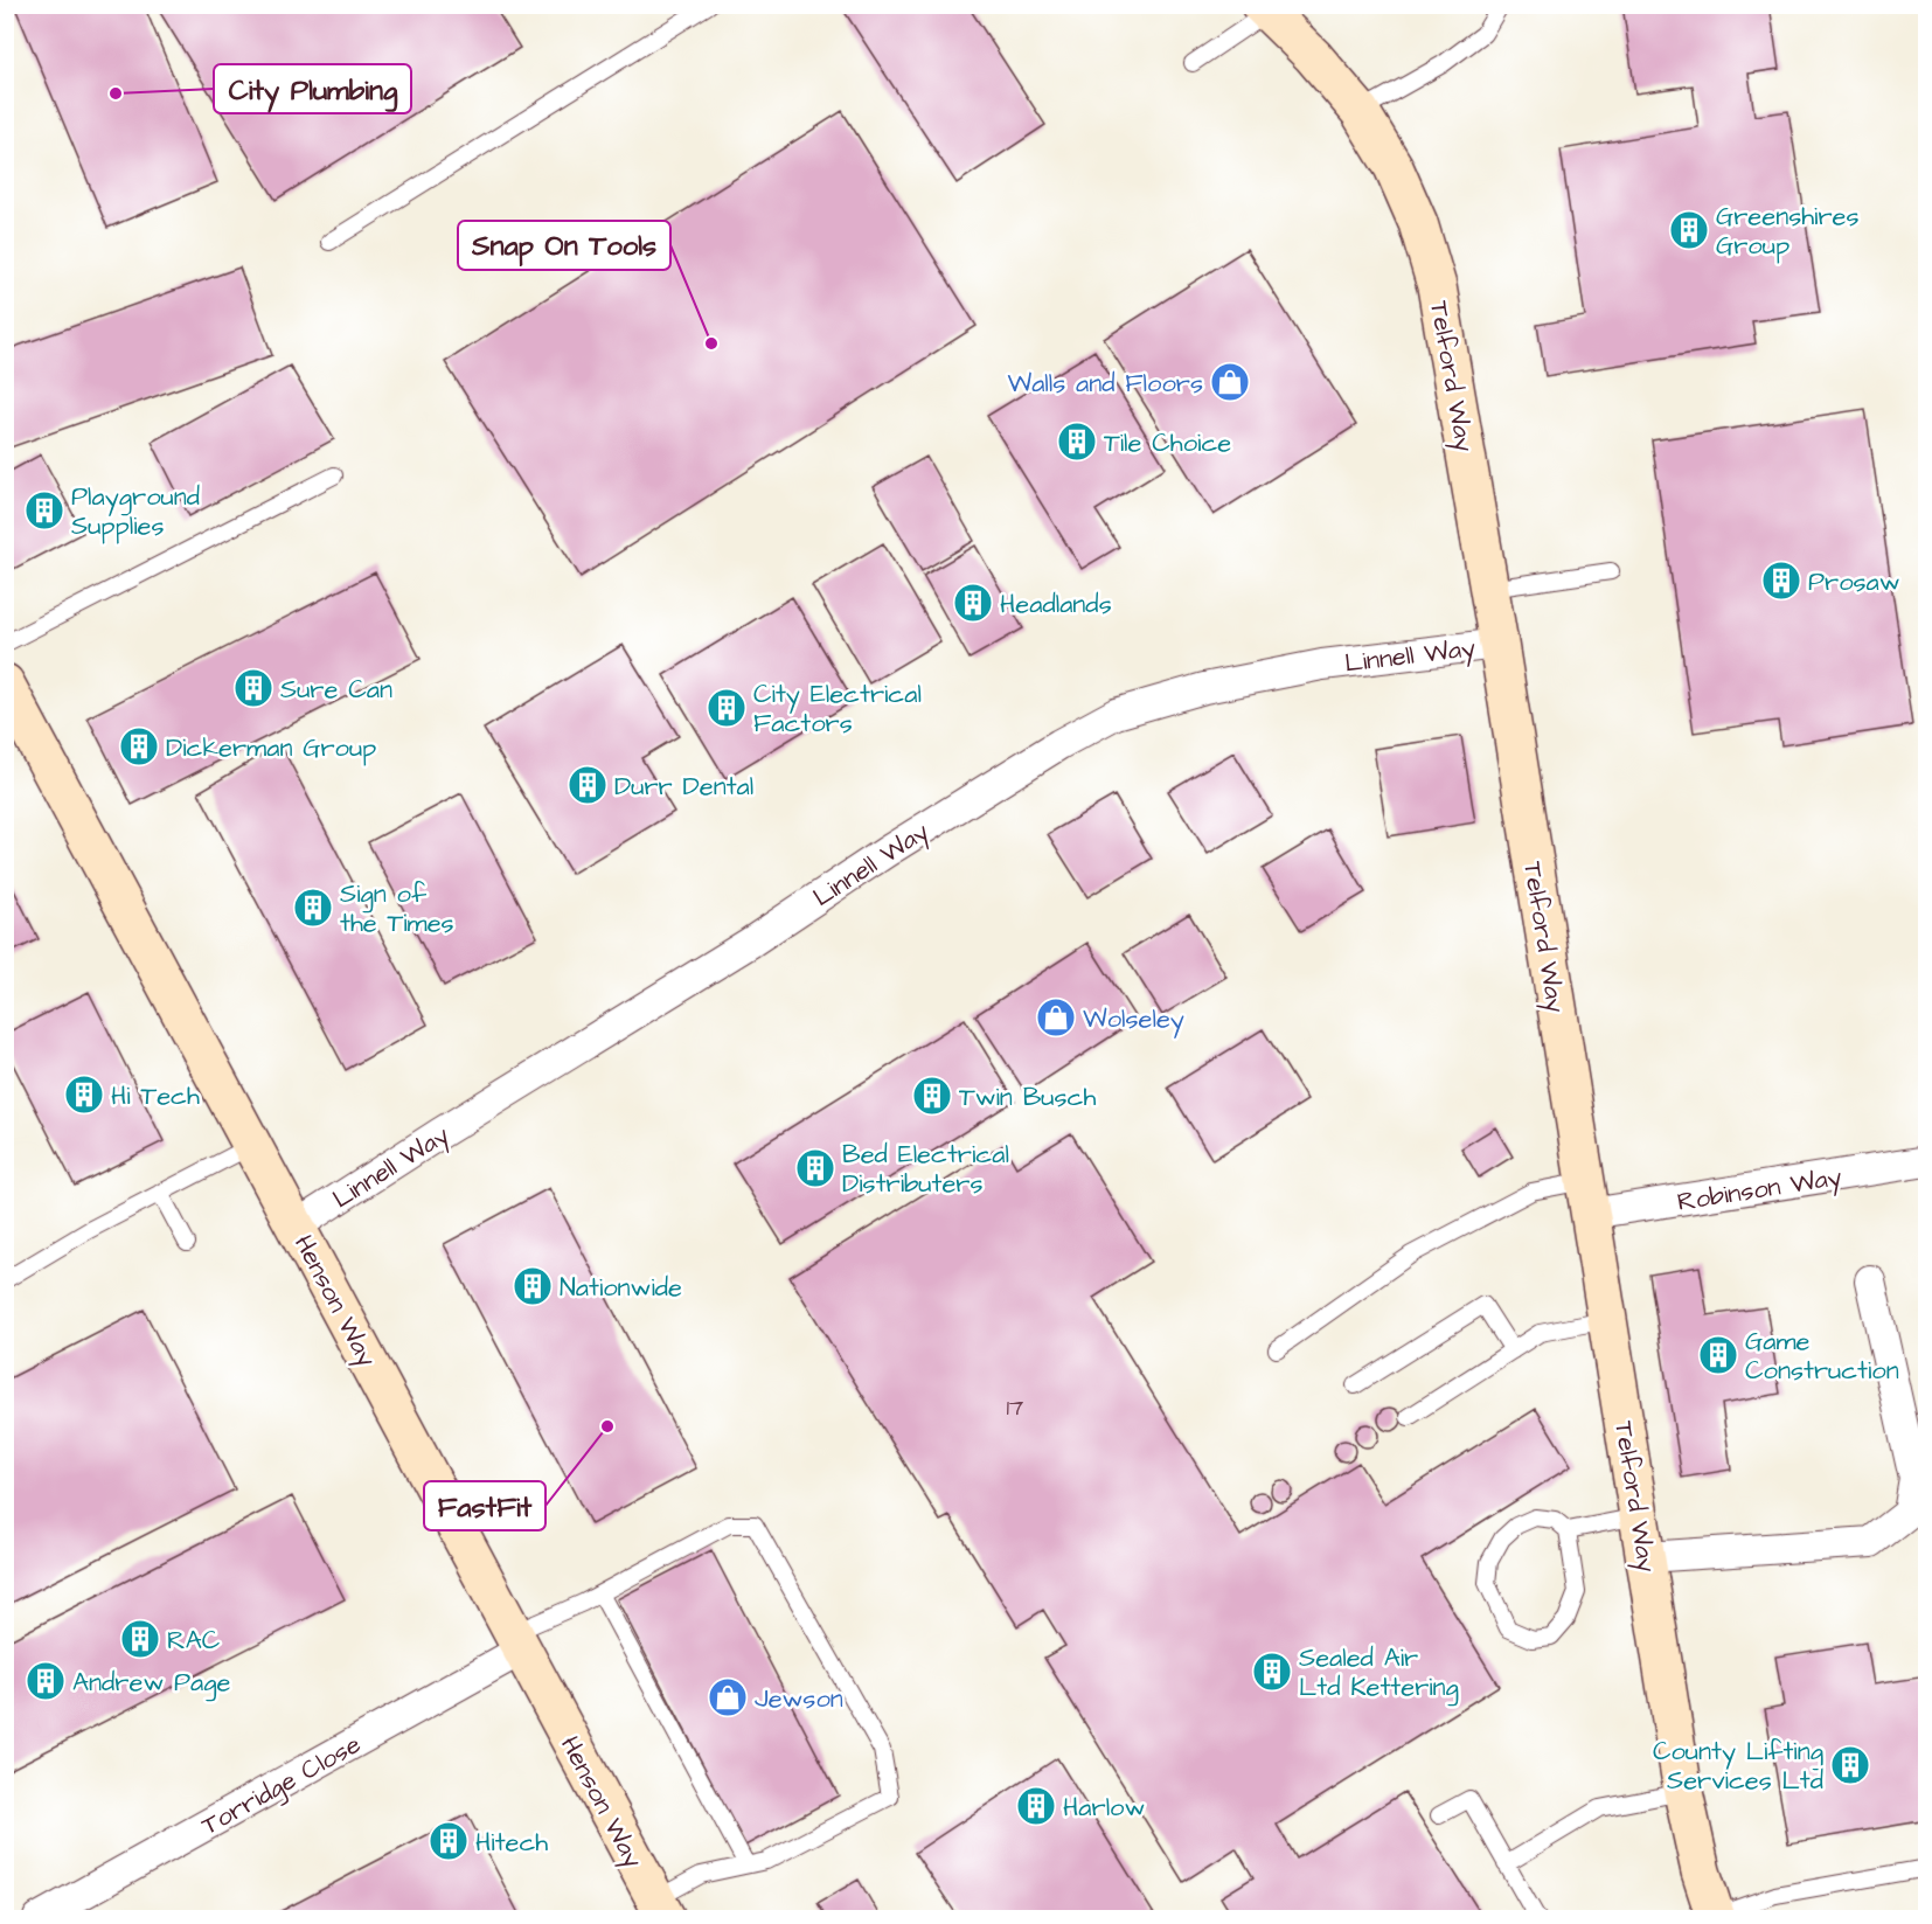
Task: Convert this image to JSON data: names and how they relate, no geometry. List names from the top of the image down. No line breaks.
{"streets":{"street":["Telford Way","Linnell Way","Robinson Way","Henson Way","Torridge Close"]},"crossings":[["Telford Way","Linnell Way"],["Telford Way","Robinson Way"],["Linnell Way","Henson Way"],["Henson Way","Torridge Close"]],"places":{"other":["City Plumbing","Snap On Tools","FastFit"],"building":["Greenshires Group","Tile Choice","Playground Supplies","Prosaw","Headlands","Sure Can","City Electrical Factors","Dickerman Group","Durr Dental","Sign of the Times","Hi Tech","Twin Busch","Bed Electrical Distributers","Nationwide","Game Construction","RAC","Sealed Air Ltd Kettering","Andrew Page","County Lifting Services Ltd","Harlow","Hitech"],"shop":["Walls and Floors","Wolseley","Jewson"]},"house_numbers":["17"]}
